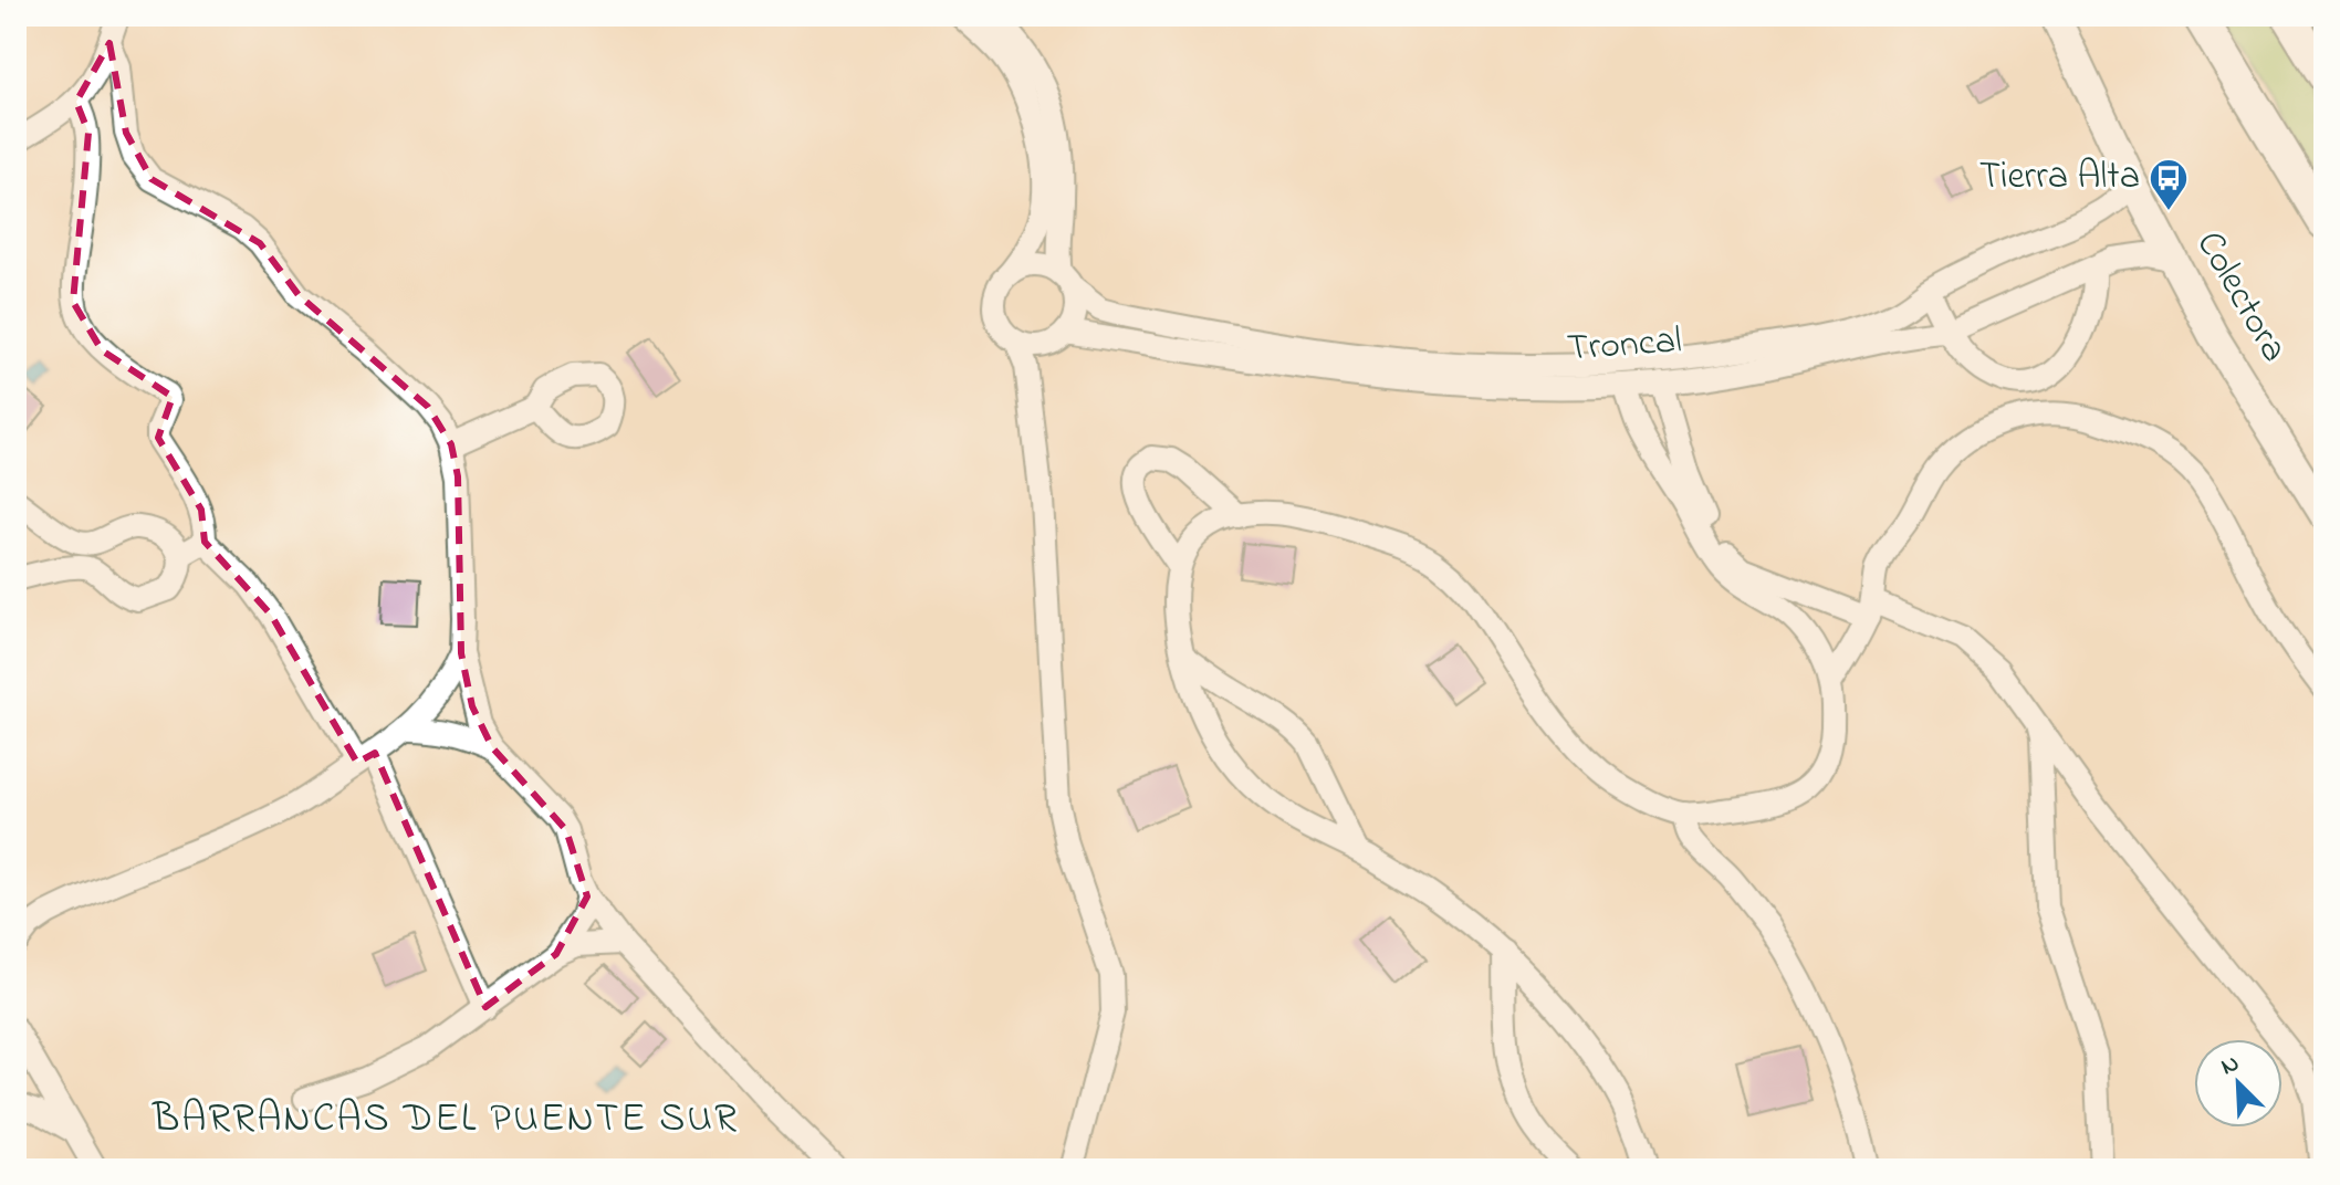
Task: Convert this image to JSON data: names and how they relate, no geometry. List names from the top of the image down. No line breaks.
{"streets":{"main road":["Colectora"],"street":["Troncal"]},"crossings":[["Colectora","Troncal"]],"districts":["BARRANCAS DEL PUENTE SUR"],"places":{"bus stop":["Tierra Alta"]},"north":"top left"}
